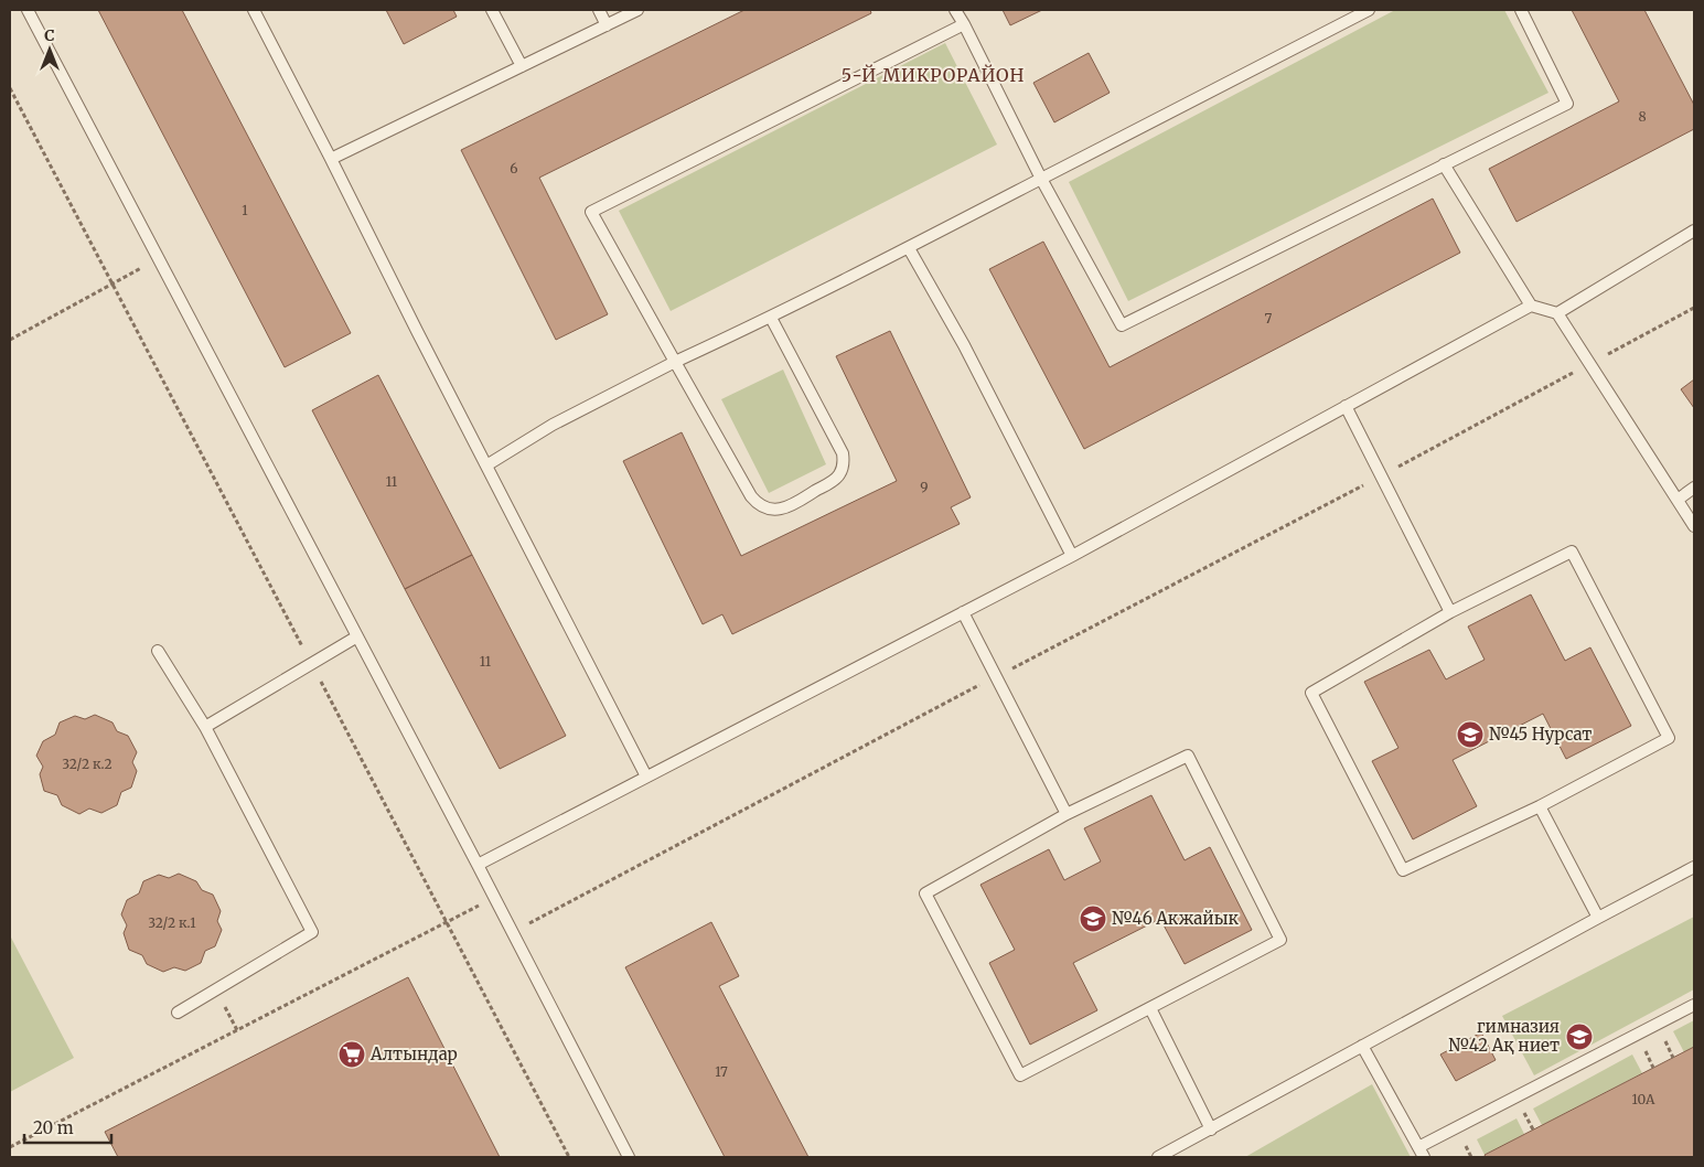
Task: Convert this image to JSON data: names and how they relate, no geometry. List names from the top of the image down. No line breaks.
{"districts":["5-Й МИКРОРАЙОН"],"places":{"school or university":["№45 Нурсат","№46 Акжайык","гимназия №42 Ақ ниет"],"supermarket":["Алтындар"]},"house_numbers":["8","6","1","7","11","9","11","32/2 к.2","32/2 к.1","17","10А"],"scale_bar":"20 m","north":"top"}
